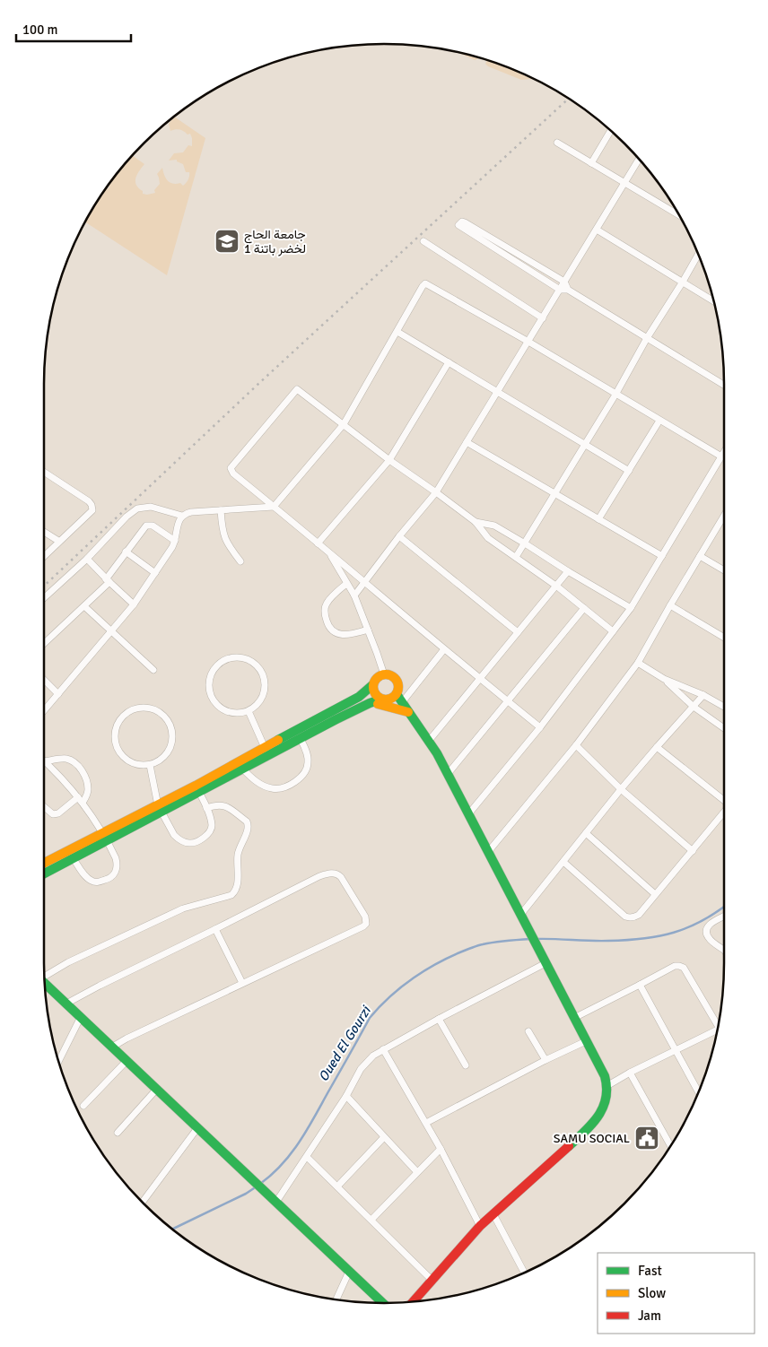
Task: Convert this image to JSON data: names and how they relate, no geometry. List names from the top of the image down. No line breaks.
{"water":["Oued El Gourzi"],"places":{"school or university":["جامعة الحاج لخضر باتنة 1"],"public building":["SAMU SOCIAL"]},"legend":["Fast","Slow","Jam"],"scale_bar":"100 m"}
